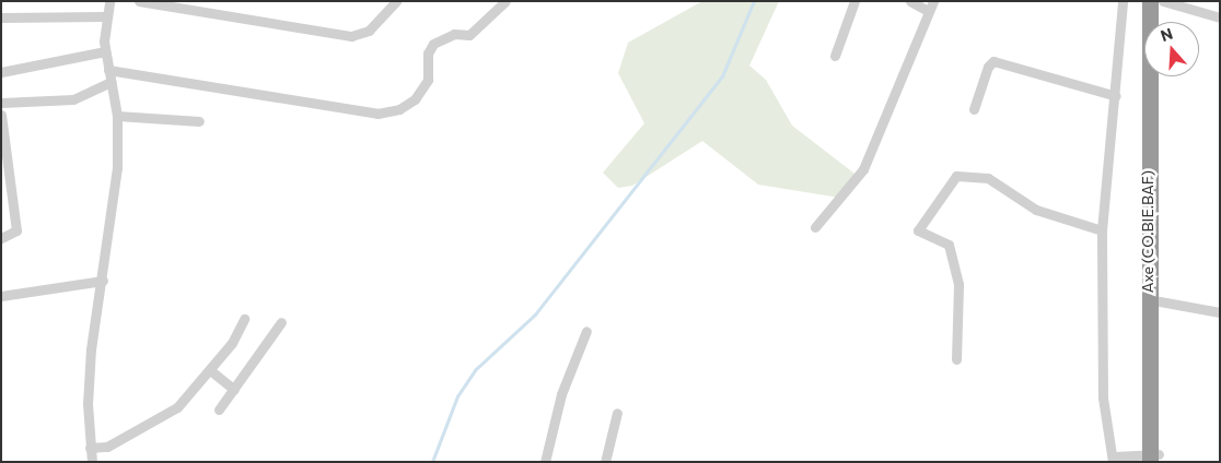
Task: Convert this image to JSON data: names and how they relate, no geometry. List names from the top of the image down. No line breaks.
{"streets":{"highway":["Axe (CO.BIE.BAF)"]},"north":"top"}
